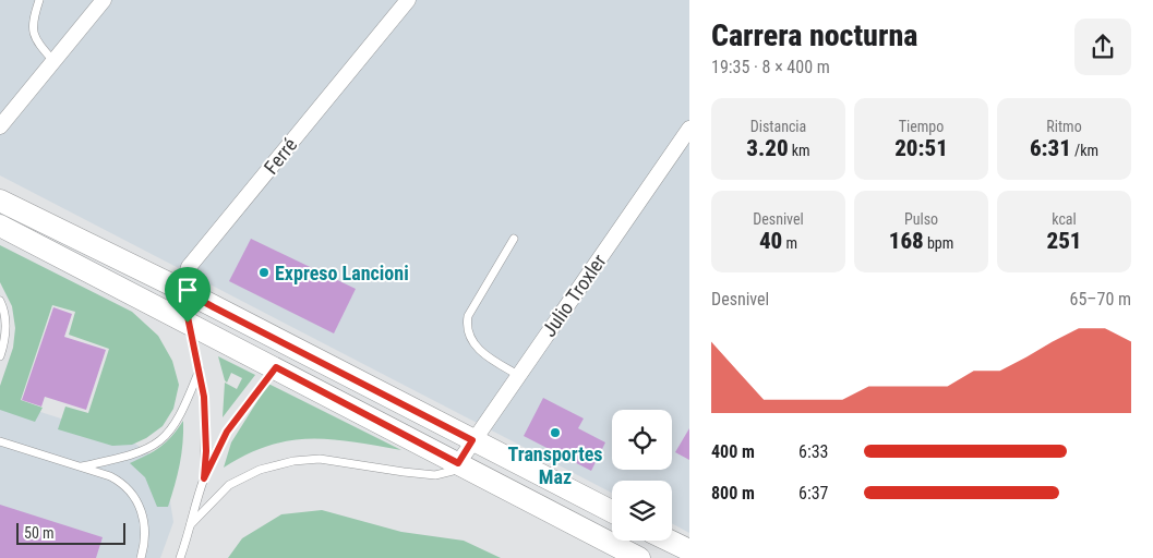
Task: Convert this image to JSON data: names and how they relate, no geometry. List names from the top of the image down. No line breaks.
{"streets":{"street":["Ferré","Julio Troxler"]},"places":["Expreso Lancioni","Transportes Maz"],"scale_bar":"50 m","page":{"heading":["Carrera nocturna","19:35 · 8 × 400 m"],"stats":[["Distancia","3.20 km"],["Tiempo","20:51"],["Ritmo","6:31 /km"],["Desnivel","40 m"],["Pulso","168 bpm"],["kcal","251"]],"chart":["Desnivel","65–70 m"],"list":[{"name":"400 m","note":"6:33"},{"name":"800 m","note":"6:37"}],"scale":"50 m"}}
